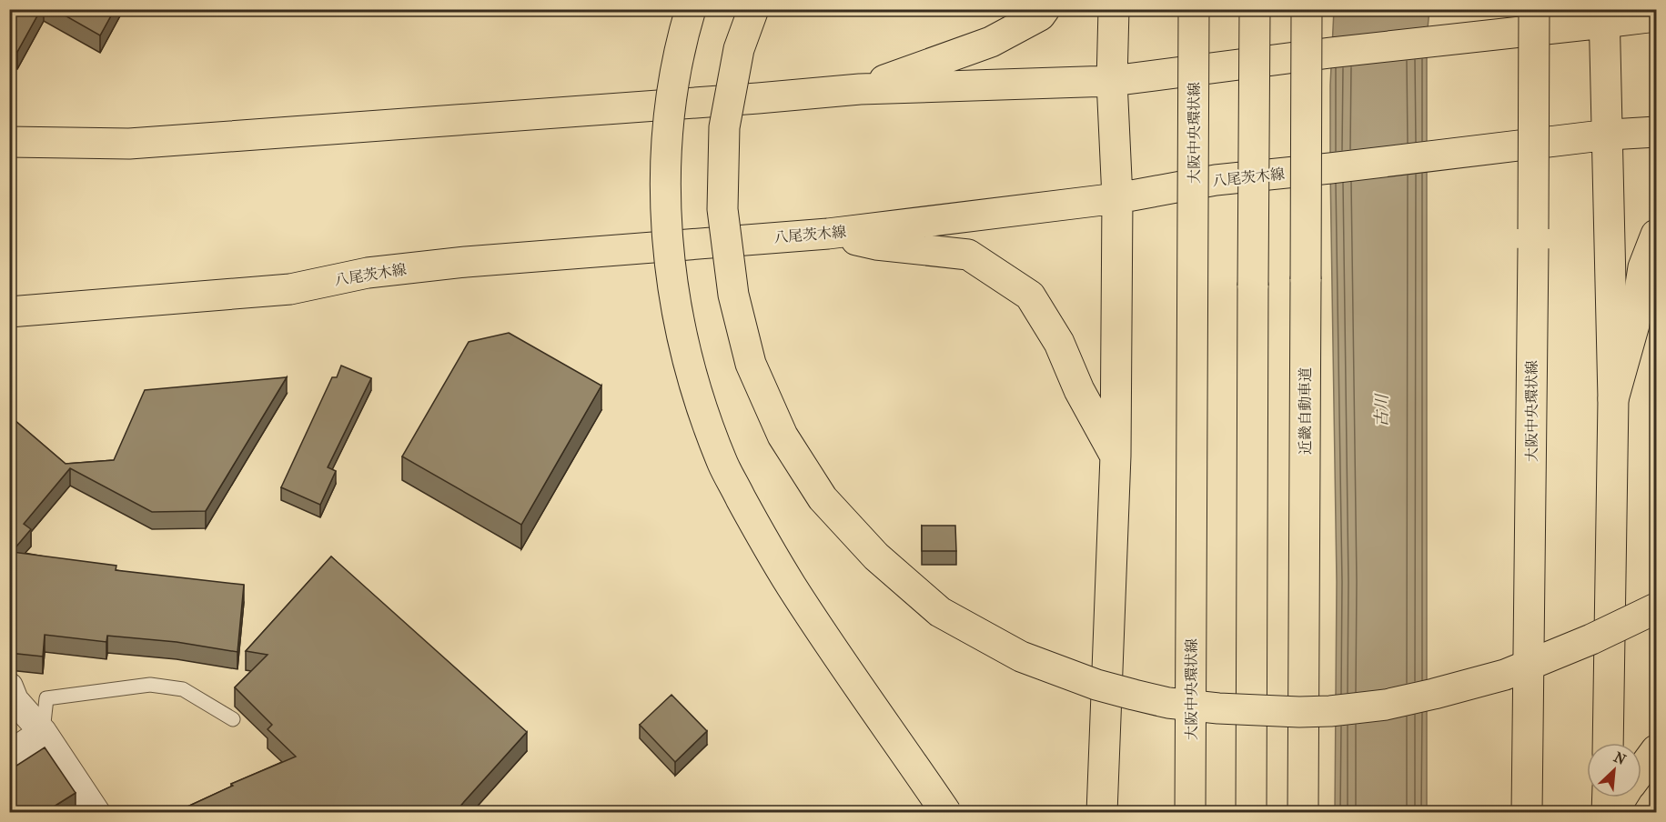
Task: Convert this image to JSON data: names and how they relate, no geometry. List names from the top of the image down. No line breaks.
{"streets":{"main road":["大阪中央環状線","八尾茨木線","近畿自動車道"]},"water":["古川"],"north":"top right"}
